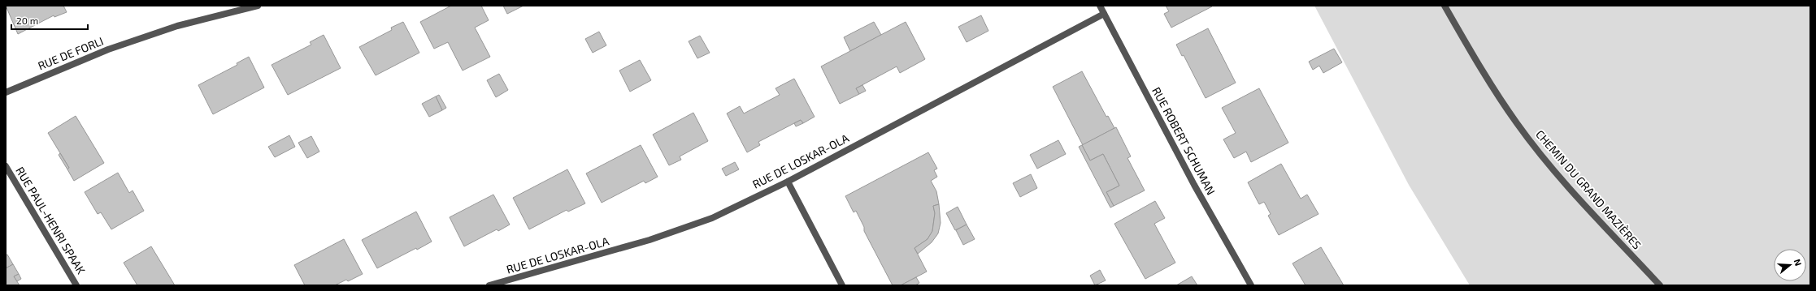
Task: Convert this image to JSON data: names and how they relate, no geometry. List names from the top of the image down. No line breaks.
{"streets":{"street":["RUE DE FORLI","RUE ROBERT SCHUMAN","RUE DE LOSKAR-OLA","CHEMIN DU GRAND MAZIÈRES","RUE PAUL-HENRI SPAAK"]},"crossings":[["RUE ROBERT SCHUMAN","RUE DE LOSKAR-OLA"]],"scale_bar":"20 m","north":"right"}
